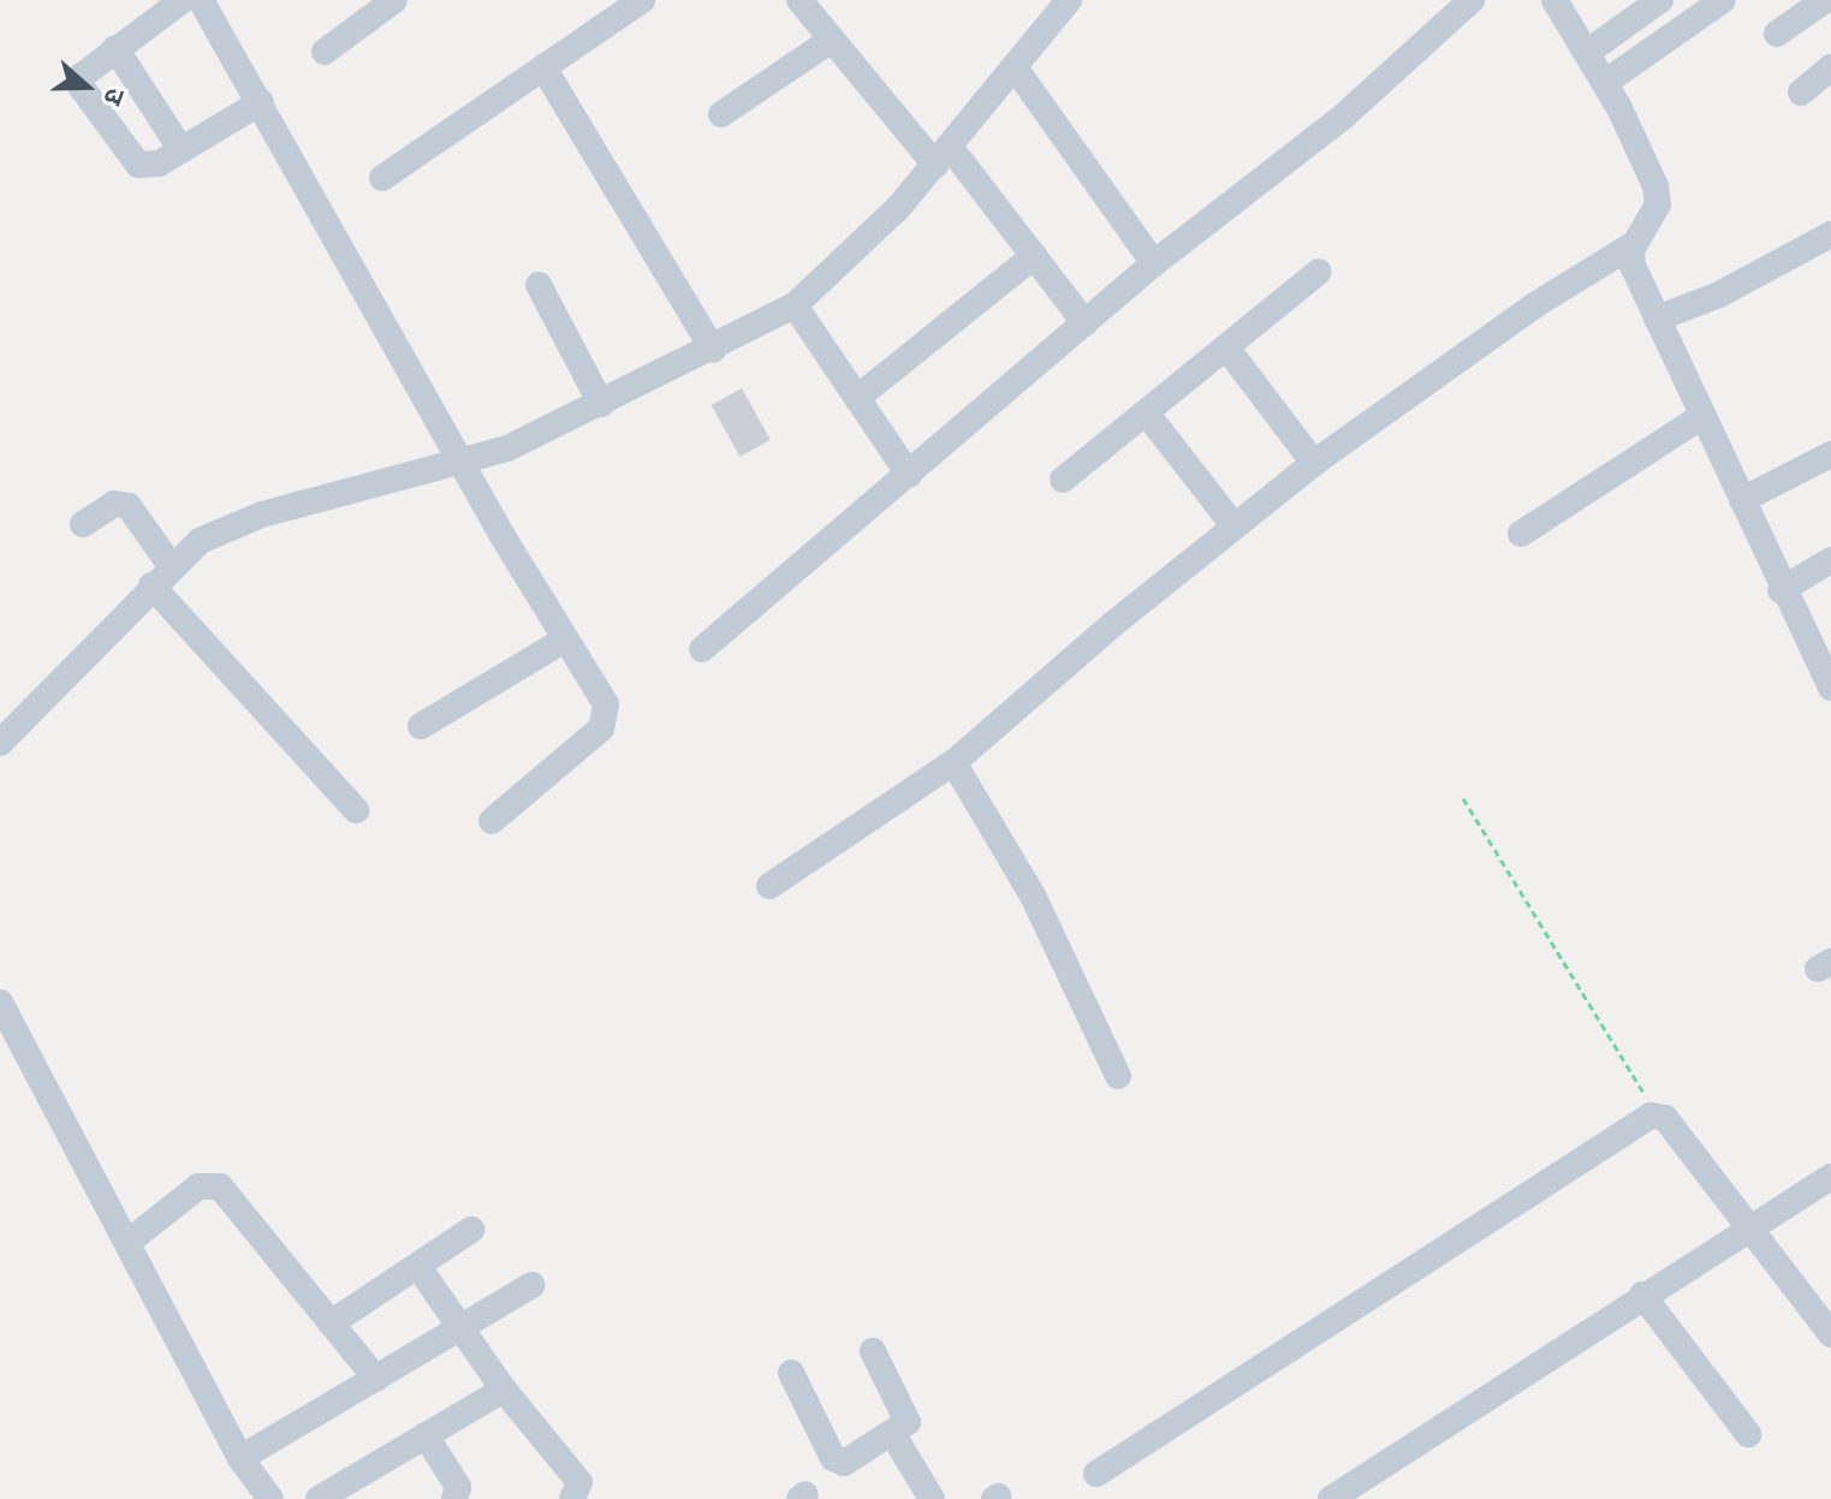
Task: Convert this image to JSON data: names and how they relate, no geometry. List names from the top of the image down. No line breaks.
{"north":"right"}
